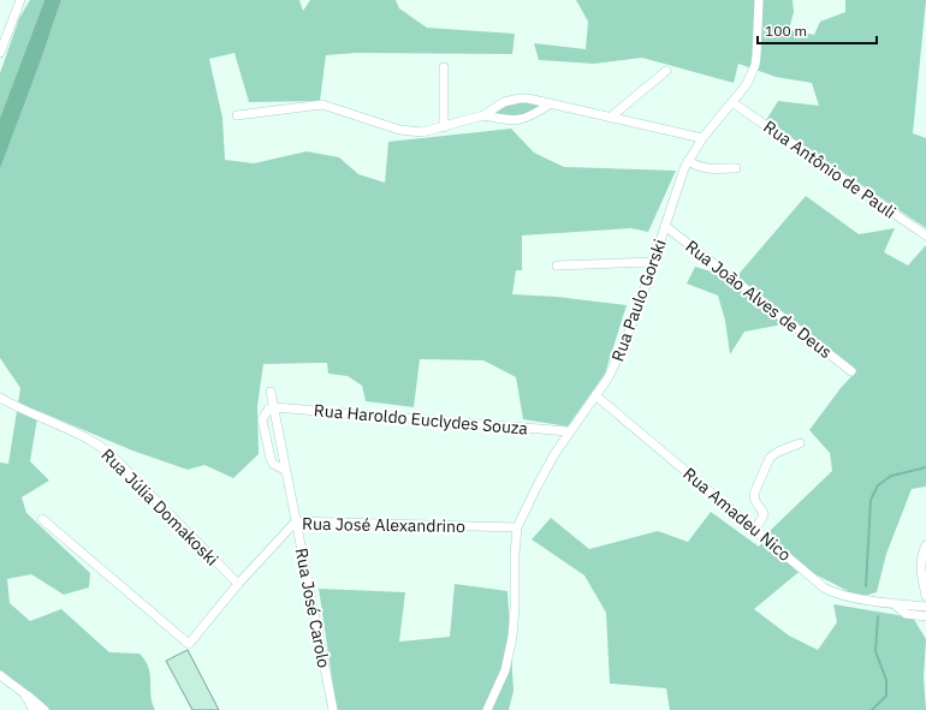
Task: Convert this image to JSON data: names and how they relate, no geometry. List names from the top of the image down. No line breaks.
{"streets":{"street":["Rua Antônio de Pauli","Rua João Alves de Deus","Rua Paulo Gorski","Rua Haroldo Euclydes Souza","Rua Júlia Domakoski","Rua Amadeu Nico","Rua José Alexandrino","Rua José Carolo"]},"crossings":[["Rua Antônio de Pauli","Rua Paulo Gorski"],["Rua João Alves de Deus","Rua Paulo Gorski"],["Rua Paulo Gorski","Rua Haroldo Euclydes Souza"],["Rua Paulo Gorski","Rua Amadeu Nico"],["Rua Paulo Gorski","Rua José Alexandrino"],["Rua Haroldo Euclydes Souza","Rua José Carolo"],["Rua Júlia Domakoski","Rua José Alexandrino"],["Rua José Alexandrino","Rua José Carolo"]],"scale_bar":"100 m"}
